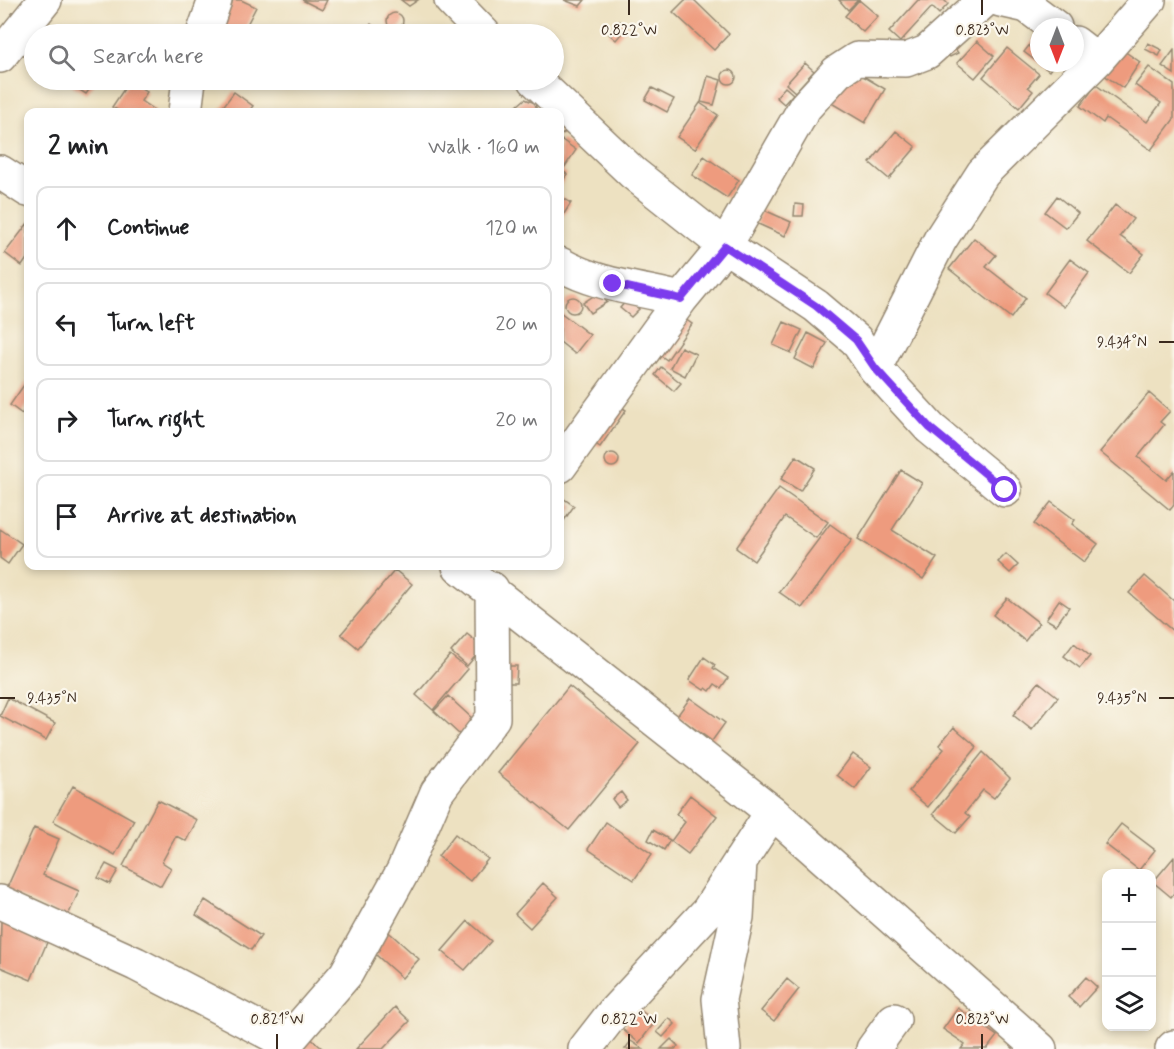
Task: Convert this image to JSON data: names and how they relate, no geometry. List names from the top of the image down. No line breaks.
{"north":"bottom","page":{"search":"Search here","heading":["2 min","Walk · 160 m"],"list":[["Continue","120 m"],["Turn left","20 m"],["Turn right","20 m"],"Arrive at destination"],"map_buttons":["+","−"]},"coordinates":["0.822°W","0.823°W","9.434°N","9.435°N","0.821°W"]}
